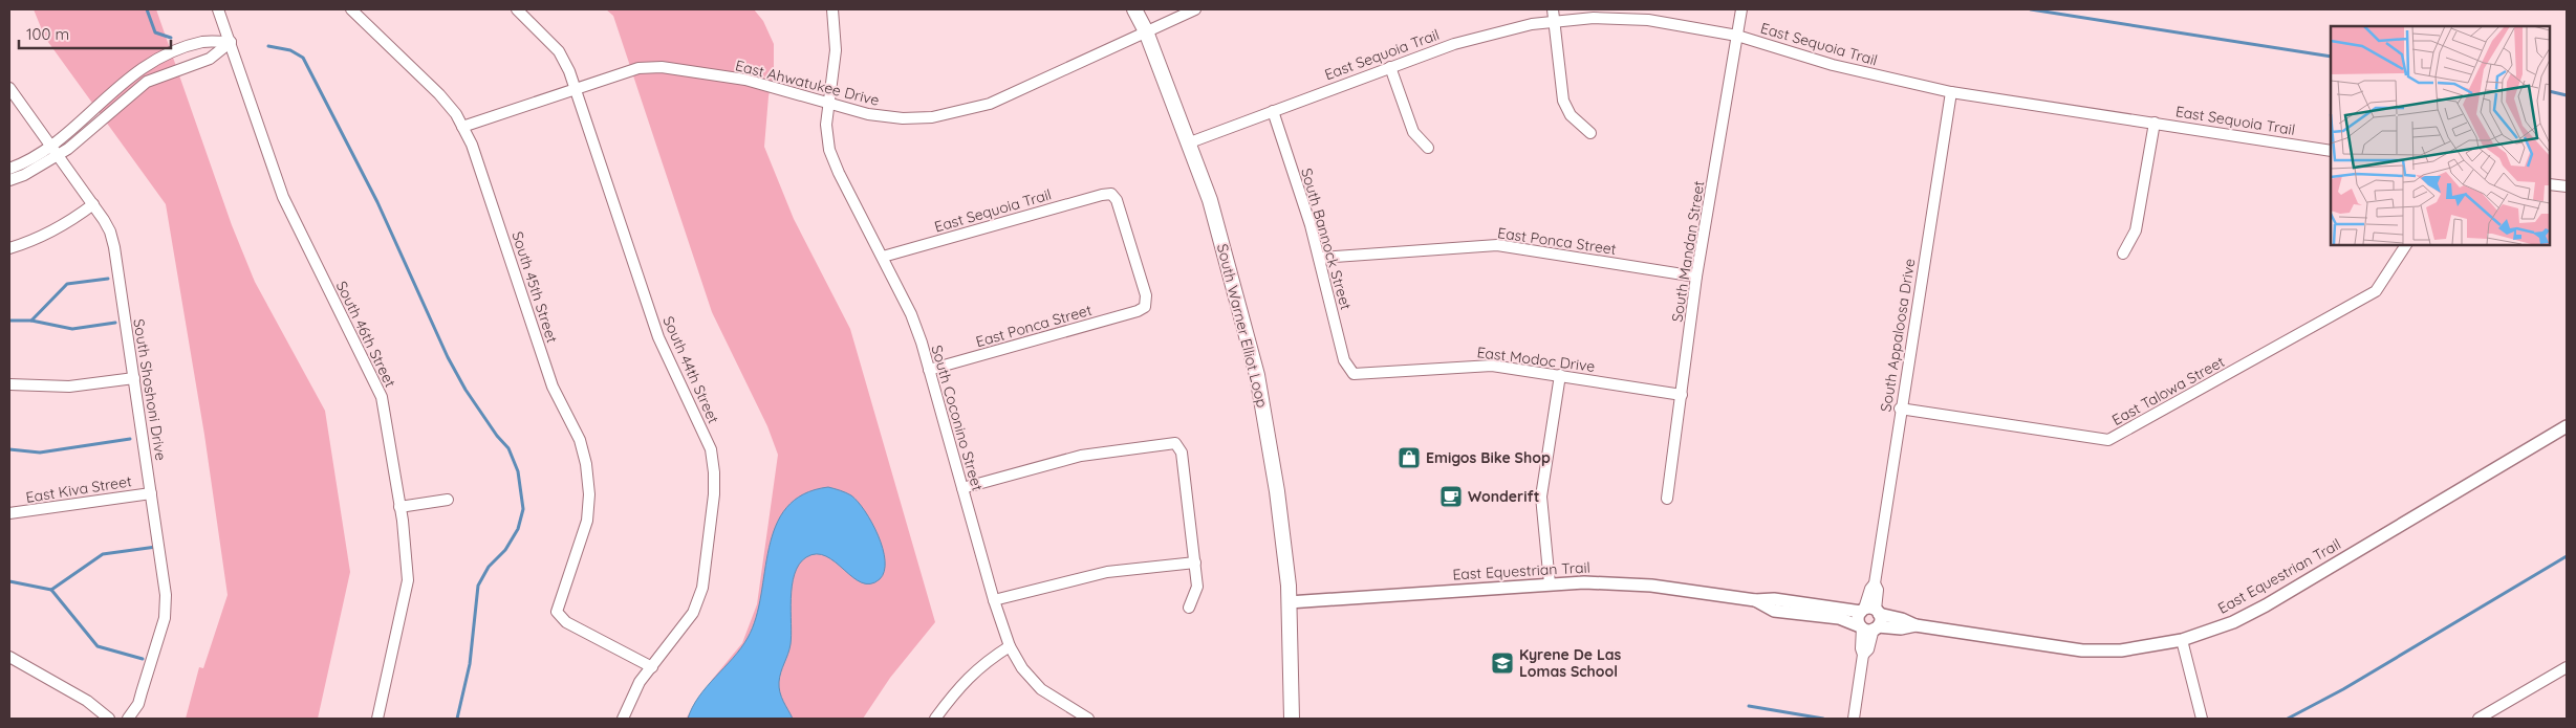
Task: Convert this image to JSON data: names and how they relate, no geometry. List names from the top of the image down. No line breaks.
{"streets":{"main road":["South Warner Elliot Loop"],"street":["East Sequoia Trail","East Ahwatukee Drive","South Bannock Street","East Ponca Street","South Mandan Street","South 45th Street","South 46th Street","South Appaloosa Drive","East Modoc Drive","South 44th Street","South Shoshoni Drive","East Talowa Street","South Coconino Street","East Kiva Street","East Equestrian Trail"]},"crossings":[["East Sequoia Trail","South Bannock Street"],["East Sequoia Trail","East Ponca Street"],["East Sequoia Trail","South Mandan Street"],["East Sequoia Trail","South Warner Elliot Loop"],["East Sequoia Trail","South Appaloosa Drive"],["East Sequoia Trail","South Coconino Street"],["East Ahwatukee Drive","South 45th Street"],["East Ahwatukee Drive","South Warner Elliot Loop"],["East Ahwatukee Drive","South 44th Street"],["East Ahwatukee Drive","South Coconino Street"],["South Bannock Street","East Ponca Street"],["South Bannock Street","East Modoc Drive"],["East Ponca Street","South Mandan Street"],["East Ponca Street","South Coconino Street"],["South Mandan Street","East Modoc Drive"],["South 45th Street","South 44th Street"],["South Warner Elliot Loop","East Equestrian Trail"],["South Appaloosa Drive","East Talowa Street"],["South Appaloosa Drive","East Equestrian Trail"],["South Shoshoni Drive","East Kiva Street"]],"places":{"shop":["Emigos Bike Shop"],"cafe":["Wonderift"],"school or university":["Kyrene De Las Lomas School"]},"scale_bar":"100 m"}
